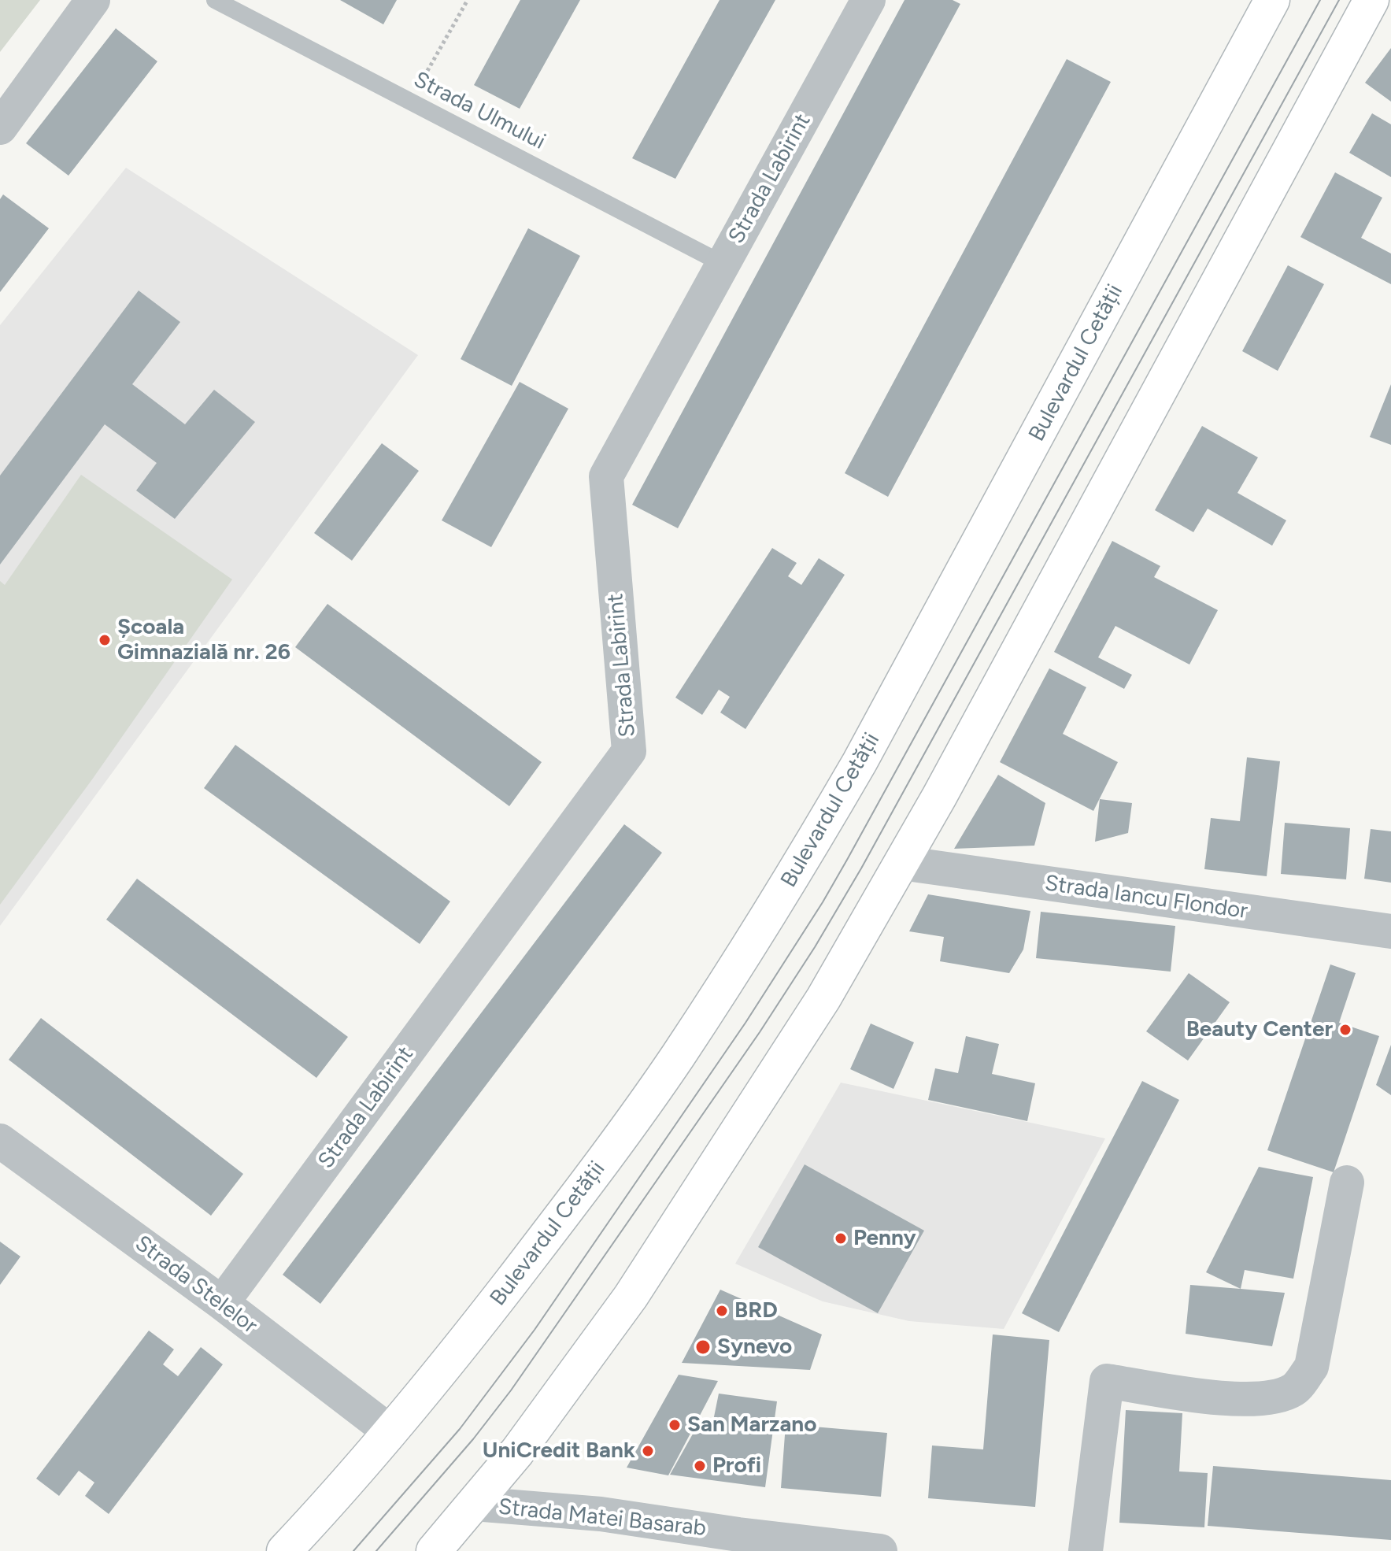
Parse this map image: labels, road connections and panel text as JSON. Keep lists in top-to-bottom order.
{
  "streets": {
    "main road": ["Bulevardul Cetății"],
    "street": [
      "Strada Labirint",
      "Strada Iancu Flondor",
      "Strada Stelelor",
      "Strada Matei Basarab"
    ],
    "lane": ["Strada Ulmului"]
  },
  "crossings": [
    ["Strada Ulmului", "Strada Labirint"],
    ["Strada Labirint", "Strada Stelelor"],
    ["Bulevardul Cetății", "Strada Stelelor"]
  ],
  "places": [
    "Școala Gimnazială nr. 26",
    "Beauty Center",
    "Penny",
    "BRD",
    "Synevo",
    "San Marzano",
    "UniCredit Bank",
    "Profi"
  ]
}
